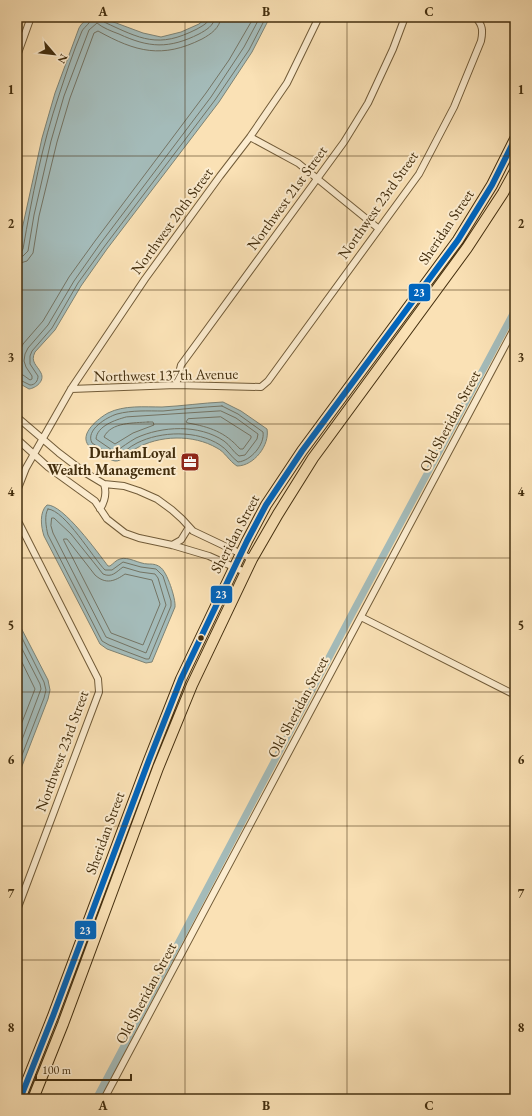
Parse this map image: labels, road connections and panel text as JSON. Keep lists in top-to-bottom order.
{
  "streets": {
    "main road": ["Sheridan Street"],
    "street": [
      "Northwest 21st Street",
      "Northwest 23rd Street",
      "Northwest 20th Street",
      "Northwest 137th Avenue",
      "Old Sheridan Street"
    ]
  },
  "crossings": [
    ["Northwest 21st Street", "Northwest 137th Avenue"],
    ["Northwest 23rd Street", "Northwest 137th Avenue"],
    ["Northwest 20th Street", "Northwest 137th Avenue"]
  ],
  "places": {
    "office": ["DurhamLoyal Wealth Management"]
  },
  "lines": ["transit line 23"],
  "scale_bar": "100 m",
  "north": "bottom right",
  "grid": {
    "columns": ["A", "B", "C"],
    "rows": [
      "1",
      "2",
      "3",
      "4",
      "5",
      "6",
      "7",
      "8"
    ]
  }
}
